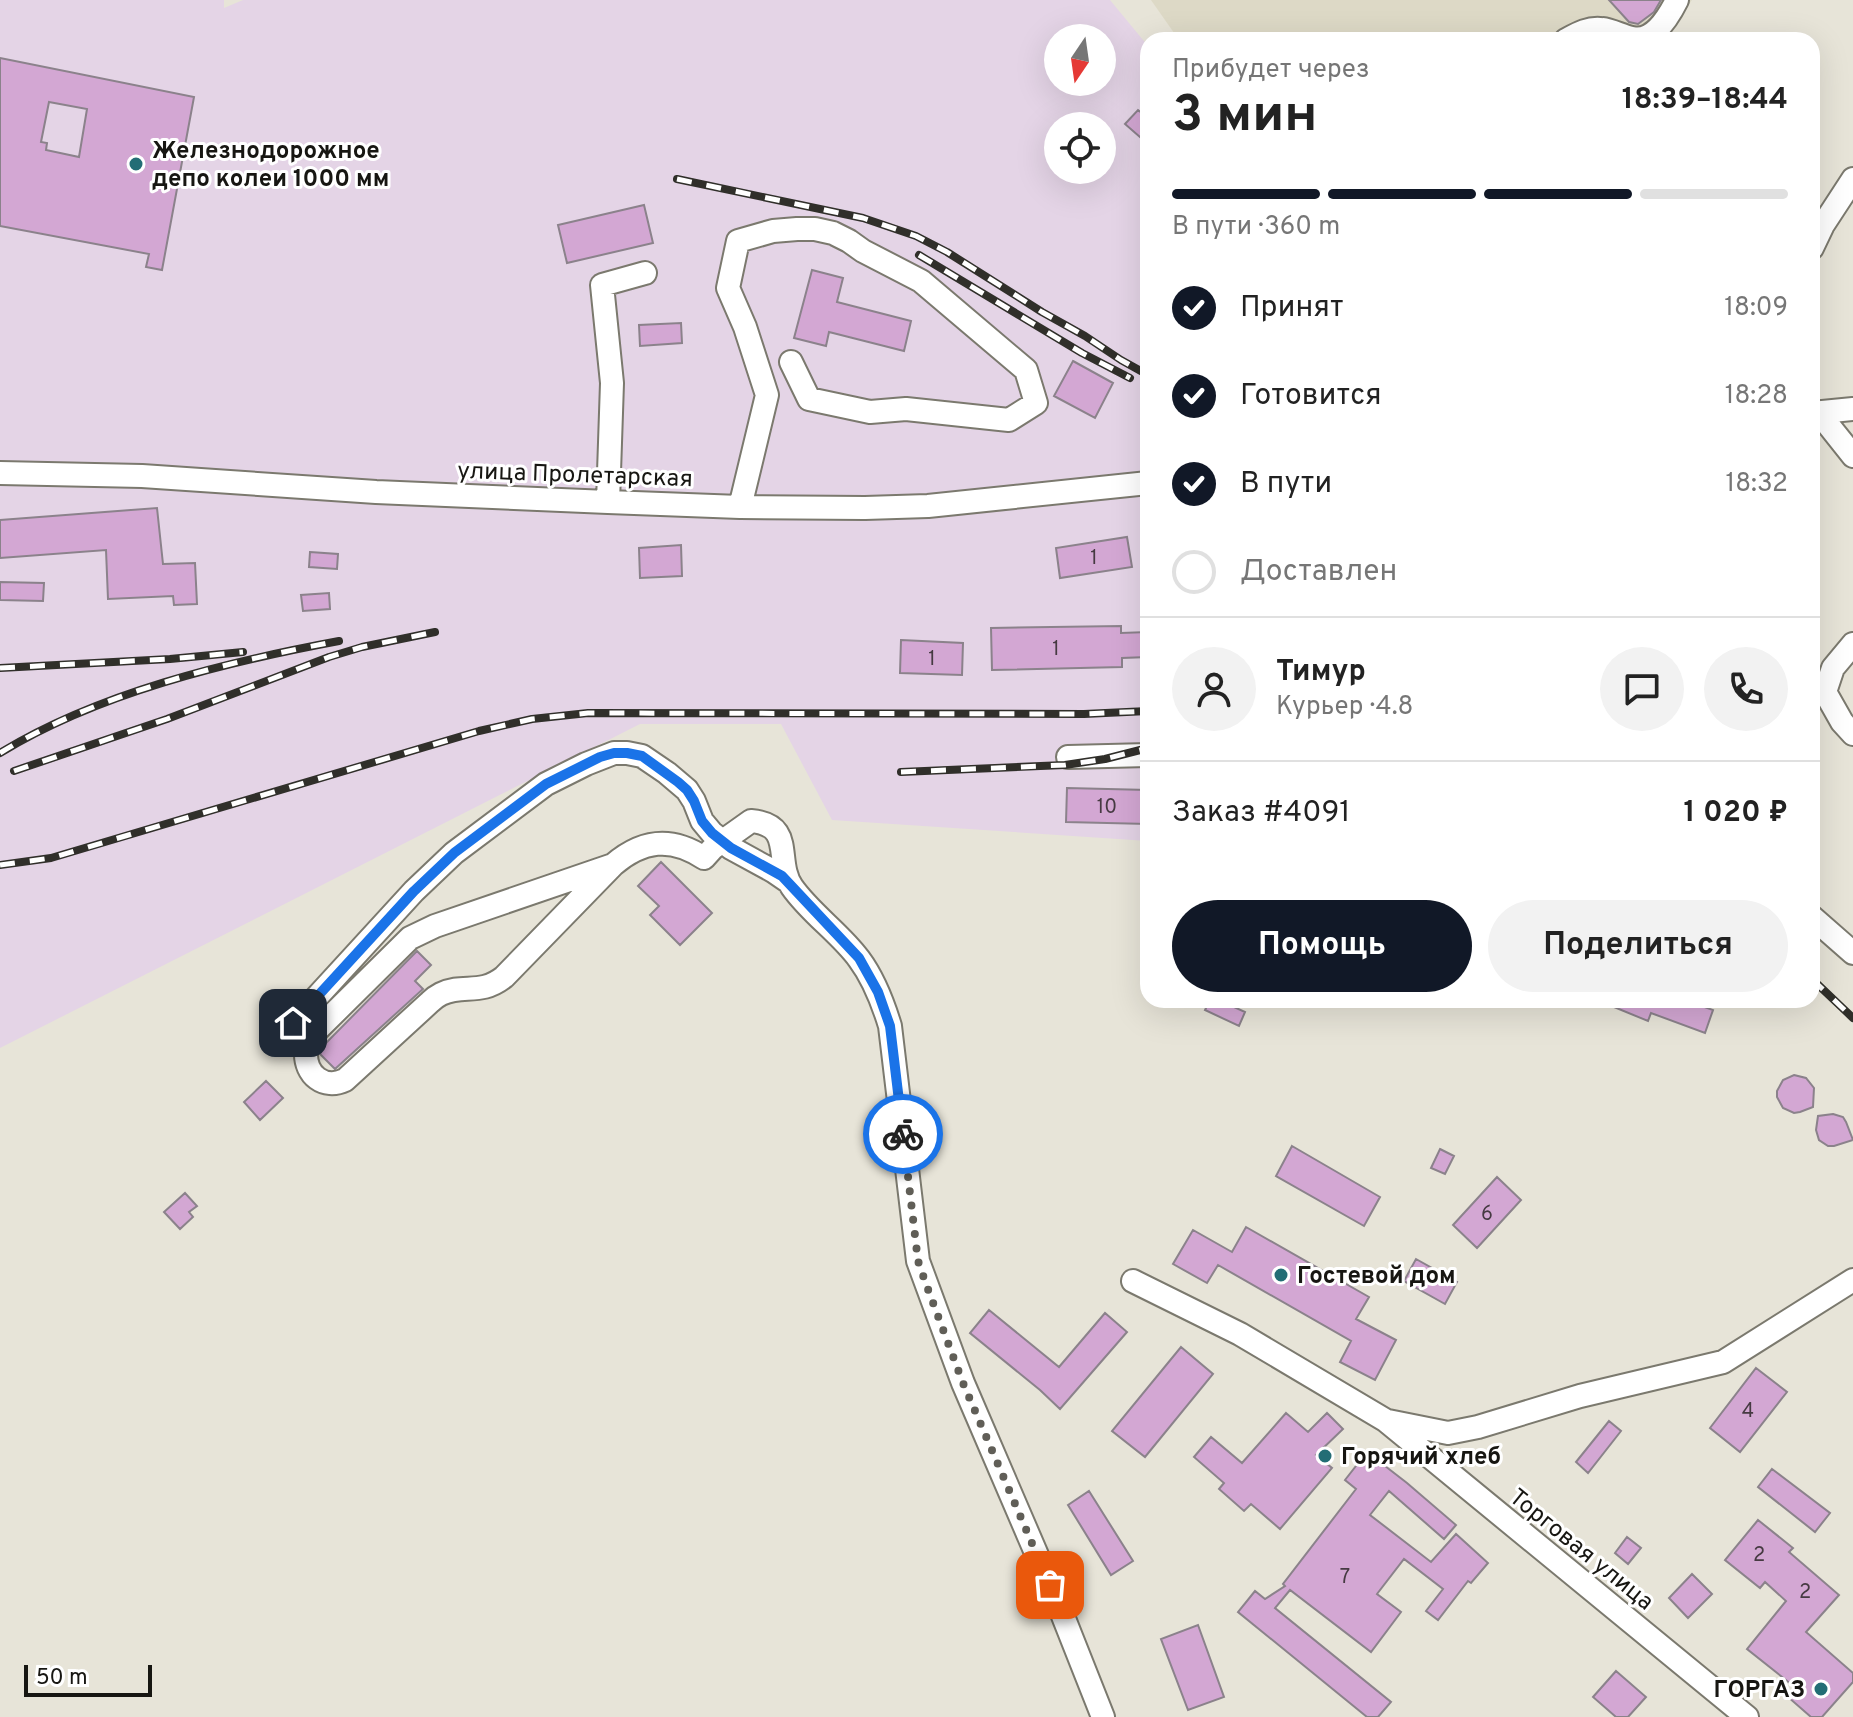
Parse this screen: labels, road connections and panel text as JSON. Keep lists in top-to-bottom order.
{
  "streets": {
    "street": ["улица Пролетарская", "Торговая улица"]
  },
  "places": [
    "Железнодорожное депо колеи 1000 мм",
    "Гостевой дом",
    "Горячий хлеб",
    "ГОРГАЗ"
  ],
  "house_numbers": [
    "1",
    "1",
    "1",
    "10",
    "6",
    "4",
    "2",
    "7",
    "2"
  ],
  "scale_bar": "50 m",
  "north": "bottom",
  "page": {
    "heading": ["3 мин", "Прибудет через", "18:39–18:44"],
    "panel": [
      "Тимур",
      "Курьер · 4.8",
      "Заказ #4091",
      "1 020 ₽"
    ],
    "bar": "В пути · 360 m",
    "list": [
      ["Принят", "18:09"],
      ["Готовится", "18:28"],
      ["В пути", "18:32"],
      "Доставлен"
    ],
    "buttons": ["Помощь", "Поделиться"],
    "scale": "50 m"
  }
}
